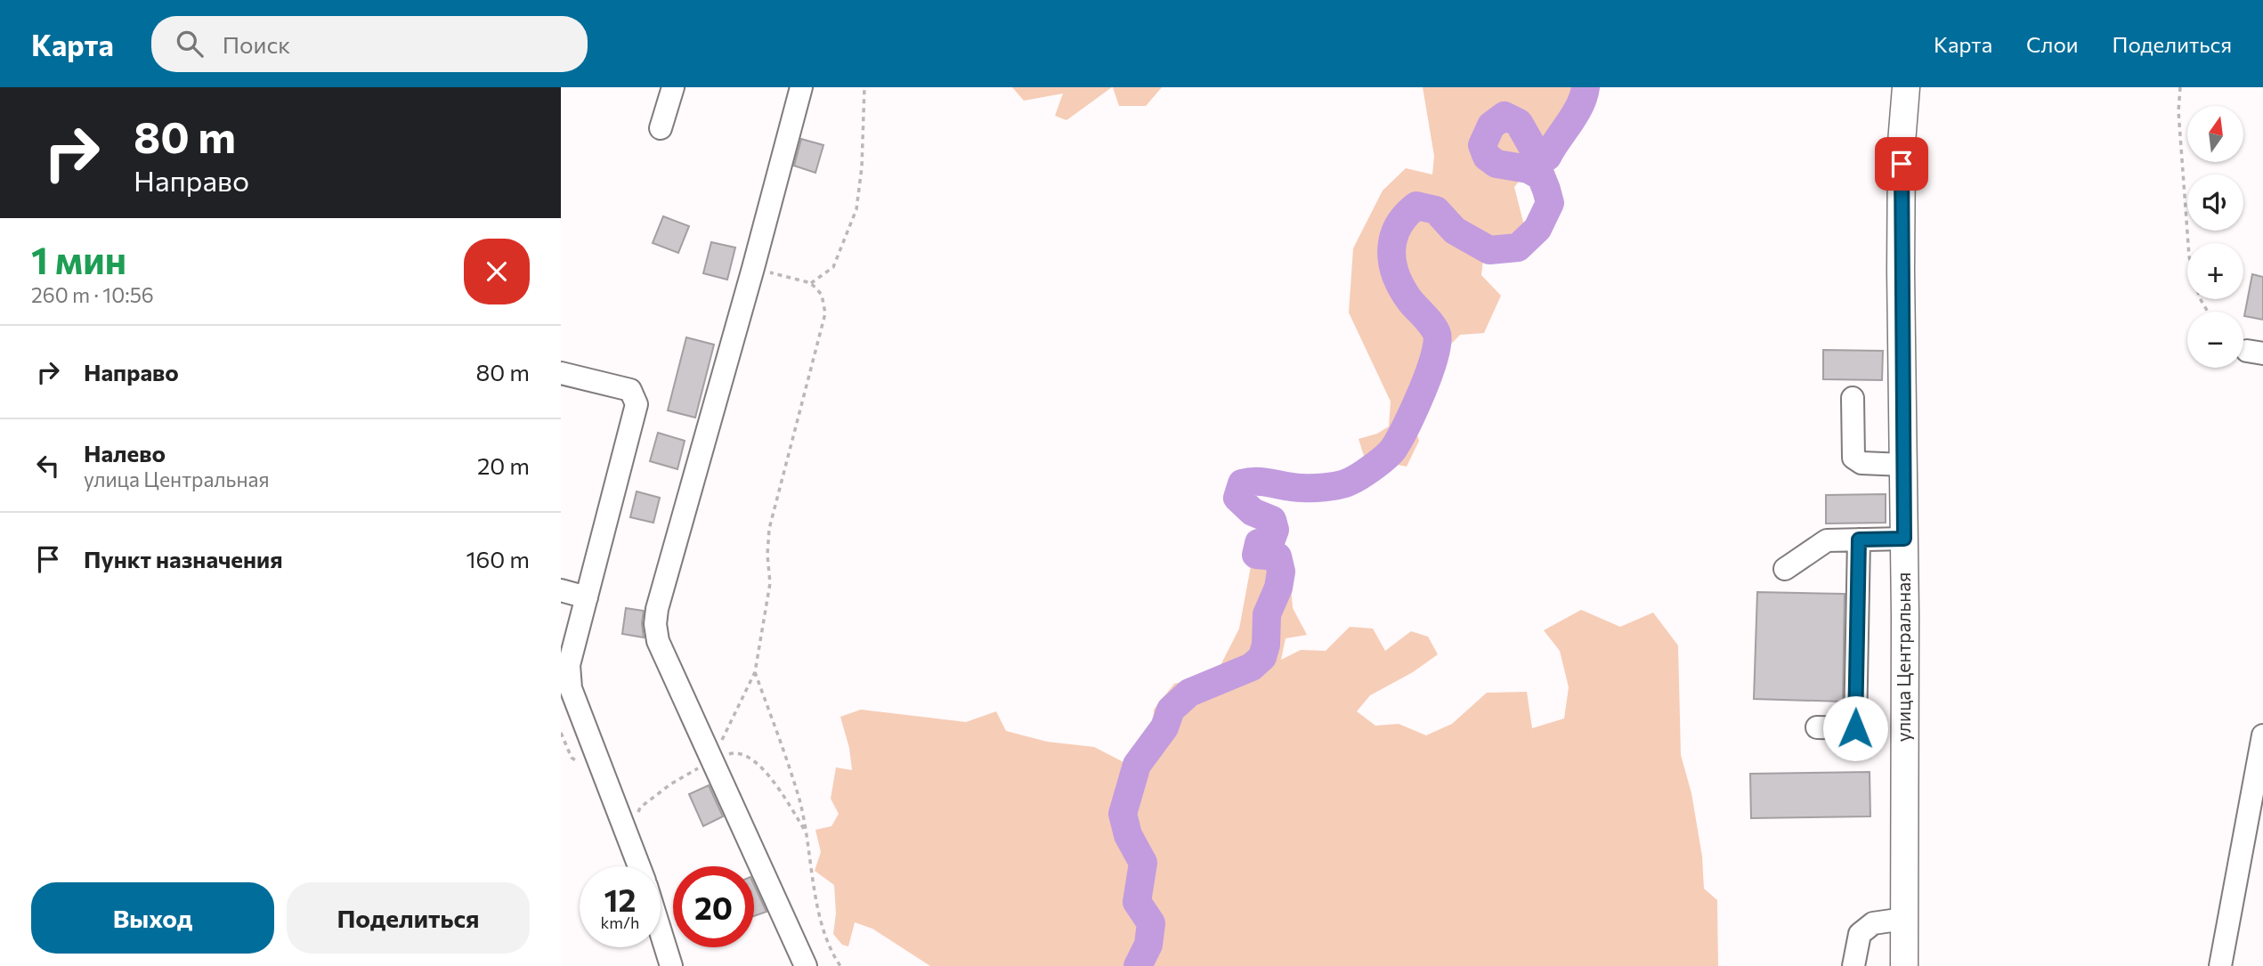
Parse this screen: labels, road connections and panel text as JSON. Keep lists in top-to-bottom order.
{
  "streets": {
    "main road": ["улица Центральная"]
  },
  "north": "top",
  "page": {
    "header": "Карта",
    "search": "Поиск",
    "nav": ["Карта", "Слои", "Поделиться"],
    "turn": ["80 m", "Направо"],
    "map_buttons": ["+", "−"],
    "heading": ["1 мин", "260 m · 10:56"],
    "list": [
      {
        "name": "Направо",
        "value": "80 m"
      },
      {
        "name": "Налево",
        "note": "улица Центральная",
        "value": "20 m"
      },
      {
        "name": "Пункт назначения",
        "value": "160 m"
      }
    ],
    "speed": "12 km/h",
    "limit": "20",
    "buttons": ["Выход", "Поделиться"]
  }
}
